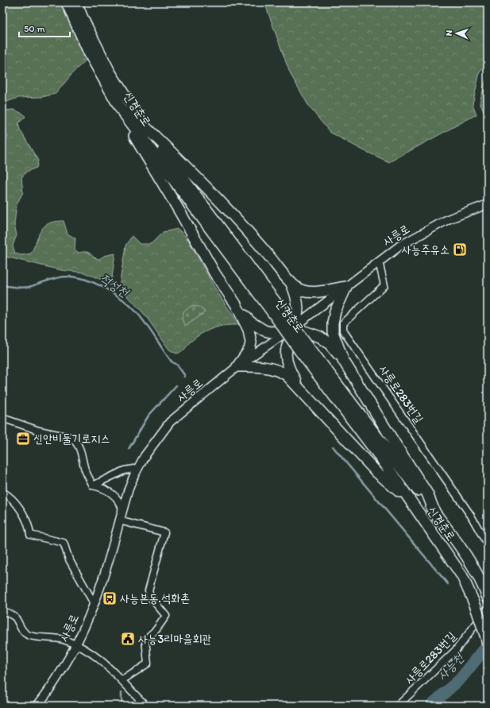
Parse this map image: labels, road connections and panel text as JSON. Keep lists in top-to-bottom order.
{
  "streets": {
    "highway": ["신경춘로"],
    "street": ["사릉로", "사릉로283번길"]
  },
  "crossings": [
    ["사릉로", "사릉로283번길"]
  ],
  "water": ["적성천", "사능천"],
  "places": {
    "fuel station": ["사능주유소"],
    "office": ["신안비둘기로지스"],
    "bus stop": ["사능본동.석화촌"],
    "public building": ["사능3리마을회관"]
  },
  "scale_bar": "50 m",
  "north": "left"
}
